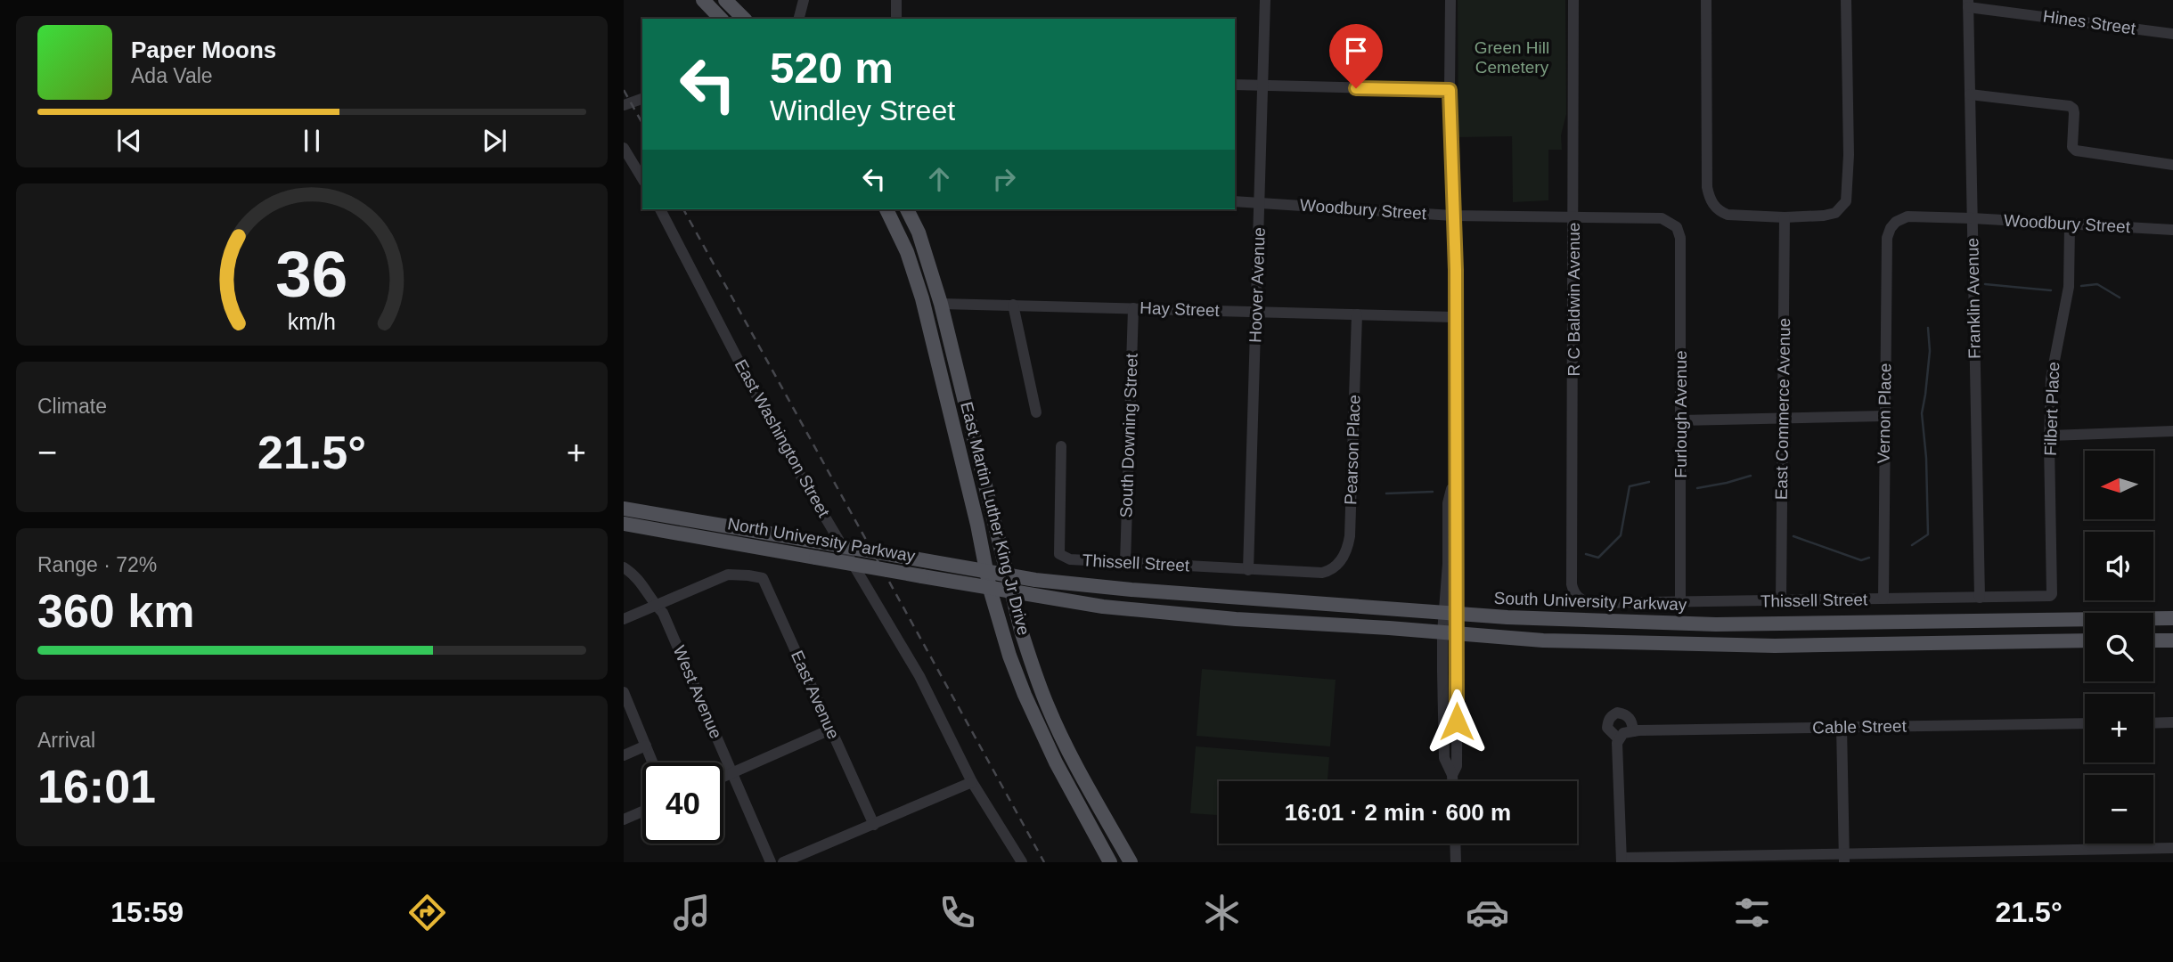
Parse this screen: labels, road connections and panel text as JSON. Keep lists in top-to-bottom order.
{
  "streets": {
    "main road": ["East Martin Luther King Jr Drive", "North University Parkway", "South University Parkway"],
    "street": [
      "Hines Street",
      "Woodbury Street",
      "Hoover Avenue",
      "Franklin Avenue",
      "R C Baldwin Avenue",
      "Hay Street",
      "East Commerce Avenue",
      "Filbert Place",
      "Vernon Place",
      "Furlough Avenue",
      "South Downing Street",
      "East Washington Street",
      "Pearson Place",
      "Thissell Street",
      "West Avenue",
      "East Avenue",
      "Cable Street"
    ]
  },
  "crossings": [
    ["Hines Street", "Franklin Avenue"],
    ["Woodbury Street", "Hoover Avenue"],
    ["Woodbury Street", "Franklin Avenue"],
    ["Woodbury Street", "R C Baldwin Avenue"],
    ["Woodbury Street", "Filbert Place"],
    ["Woodbury Street", "Vernon Place"],
    ["Woodbury Street", "Furlough Avenue"],
    ["Hoover Avenue", "Hay Street"],
    ["Hoover Avenue", "Thissell Street"],
    ["Franklin Avenue", "Thissell Street"],
    ["R C Baldwin Avenue", "Thissell Street"],
    ["Hay Street", "South Downing Street"],
    ["Hay Street", "Pearson Place"],
    ["Hay Street", "East Martin Luther King Jr Drive"],
    ["East Commerce Avenue", "Thissell Street"],
    ["Filbert Place", "Thissell Street"],
    ["Vernon Place", "Thissell Street"],
    ["Furlough Avenue", "Thissell Street"],
    ["South Downing Street", "Thissell Street"],
    ["Pearson Place", "Thissell Street"],
    ["East Martin Luther King Jr Drive", "North University Parkway"],
    ["East Martin Luther King Jr Drive", "South University Parkway"],
    ["North University Parkway", "South University Parkway"],
    ["West Avenue", "East Avenue"]
  ],
  "parks": ["Green Hill Cemetery"],
  "north": "left",
  "page": {
    "turn": ["520 m", "Windley Street"],
    "song": ["Paper Moons", "Ada Vale"],
    "tile": [
      "Climate",
      ["Range · 72%", "360 km"],
      ["Arrival", "16:01"]
    ],
    "heat": ["−", "21.5°", "+"],
    "map_buttons": ["+", "−"],
    "limit": "40",
    "trip": "16:01 · 2 min · 600 m",
    "tabs": ["15:59", "21.5°"],
    "gauge": ["36", "km/h"]
  }
}
